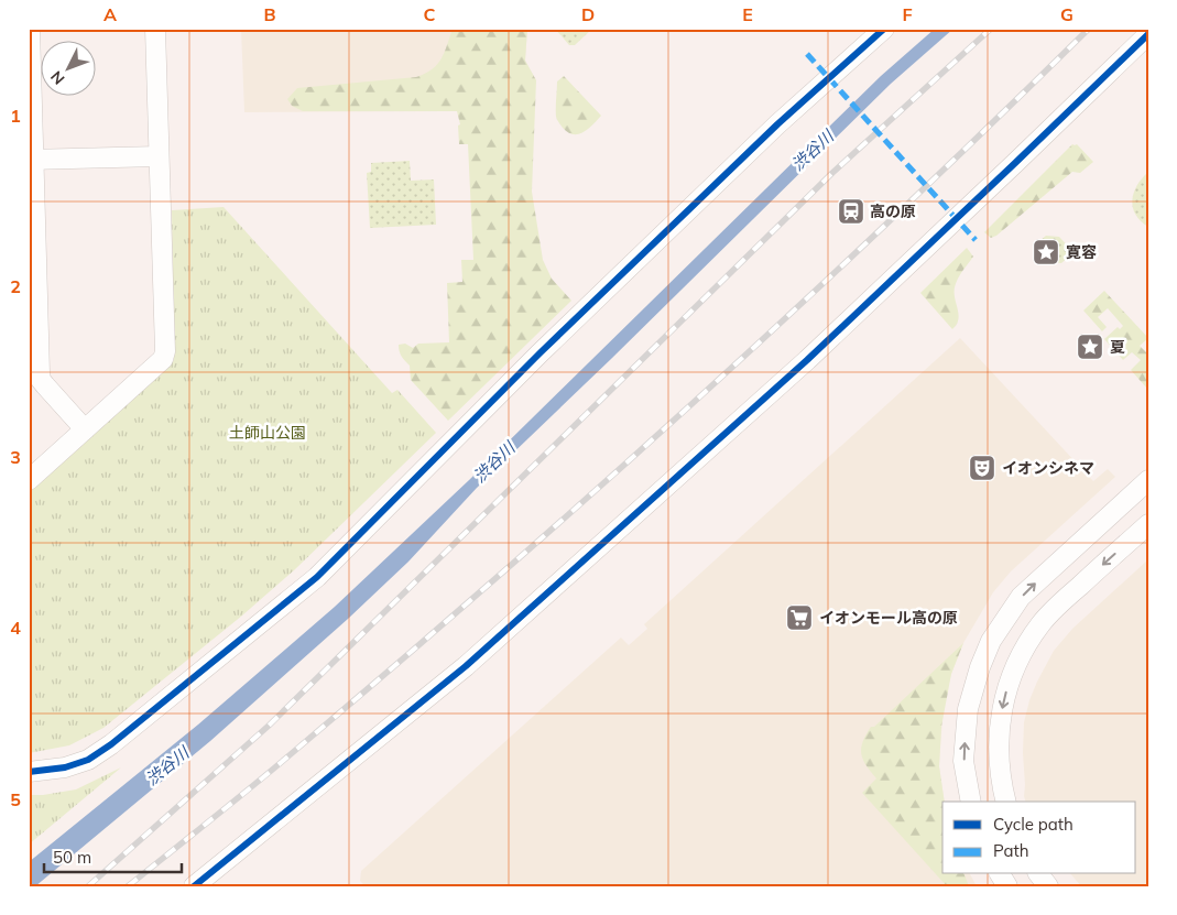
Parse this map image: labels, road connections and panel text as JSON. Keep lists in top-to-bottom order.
{
  "water": ["渋谷川"],
  "parks": ["土師山公園"],
  "places": {
    "station": ["高の原"],
    "place": ["寛容", "夏"],
    "theatre": ["イオンシネマ"],
    "supermarket": ["イオンモール高の原"]
  },
  "legend": ["Cycle path", "Path"],
  "scale_bar": "50 m",
  "north": "bottom left",
  "grid": {
    "columns": [
      "A",
      "B",
      "C",
      "D",
      "E",
      "F",
      "G"
    ],
    "rows": [
      "1",
      "2",
      "3",
      "4",
      "5"
    ]
  }
}
